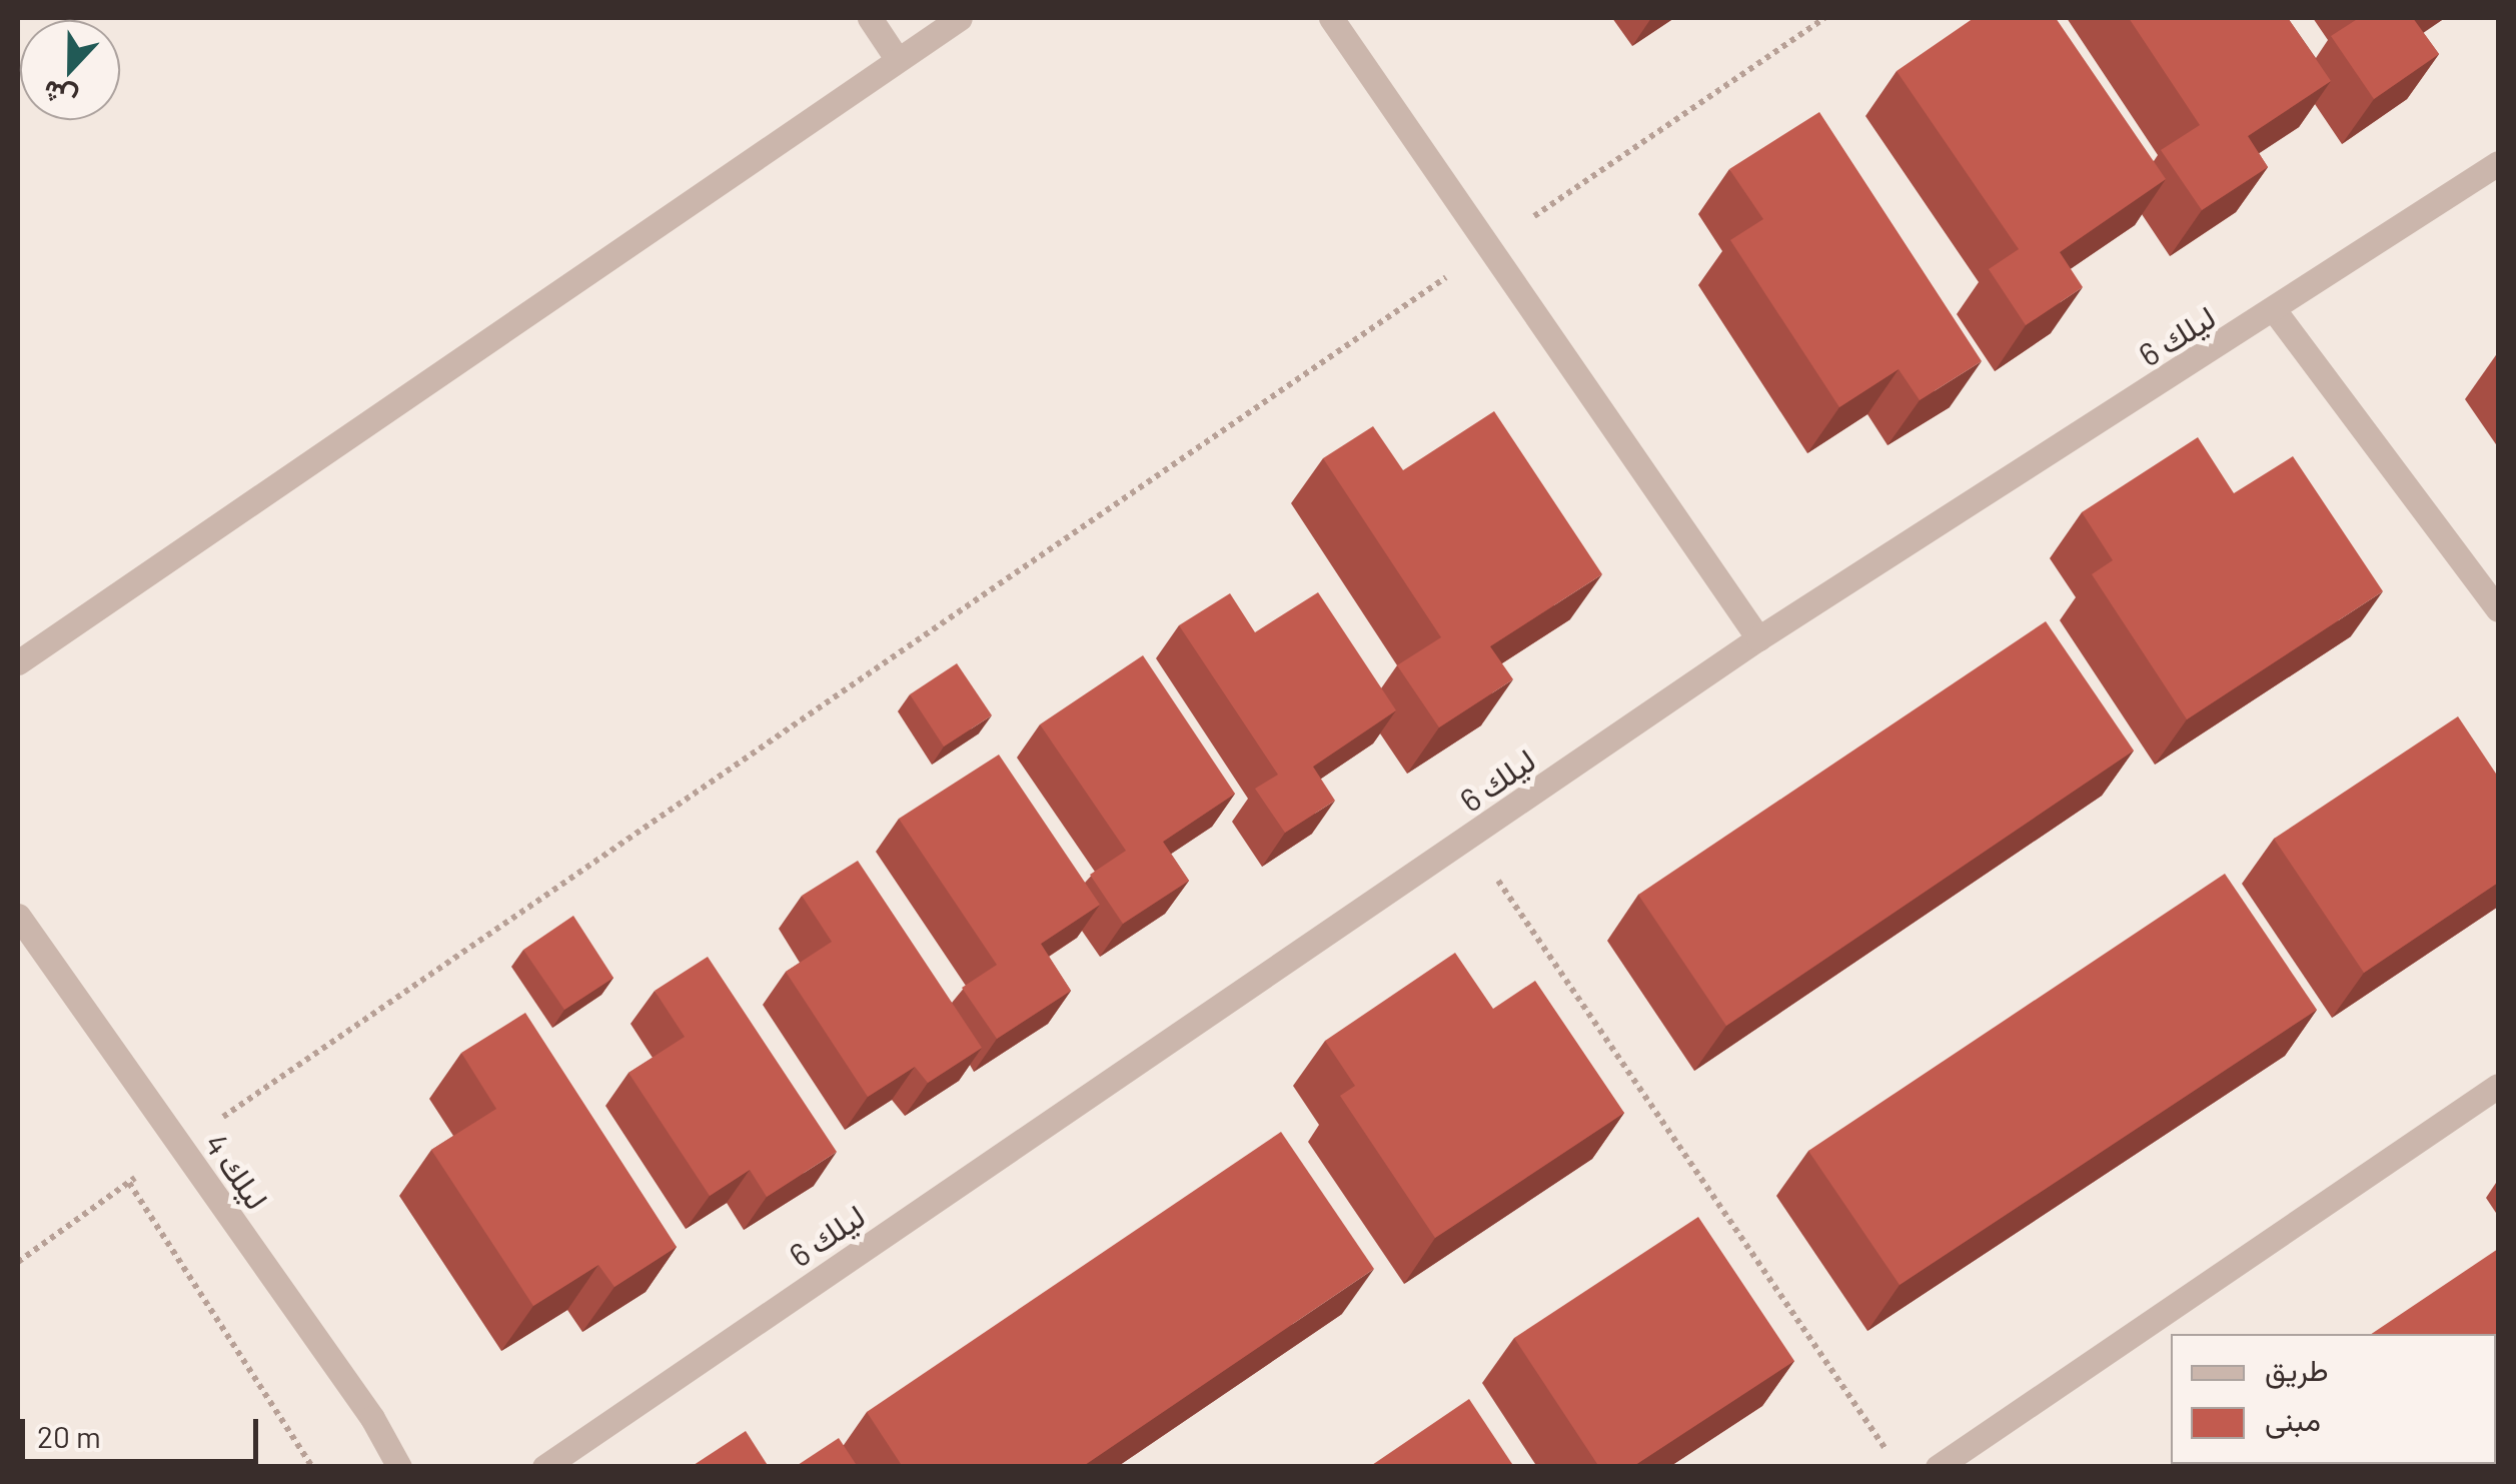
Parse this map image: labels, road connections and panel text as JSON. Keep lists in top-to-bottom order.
{
  "streets": {
    "street": ["ليلك 6", "ليلك 4"]
  },
  "legend": ["طريق", "مبنى"],
  "scale_bar": "20 m",
  "north": "bottom"
}
